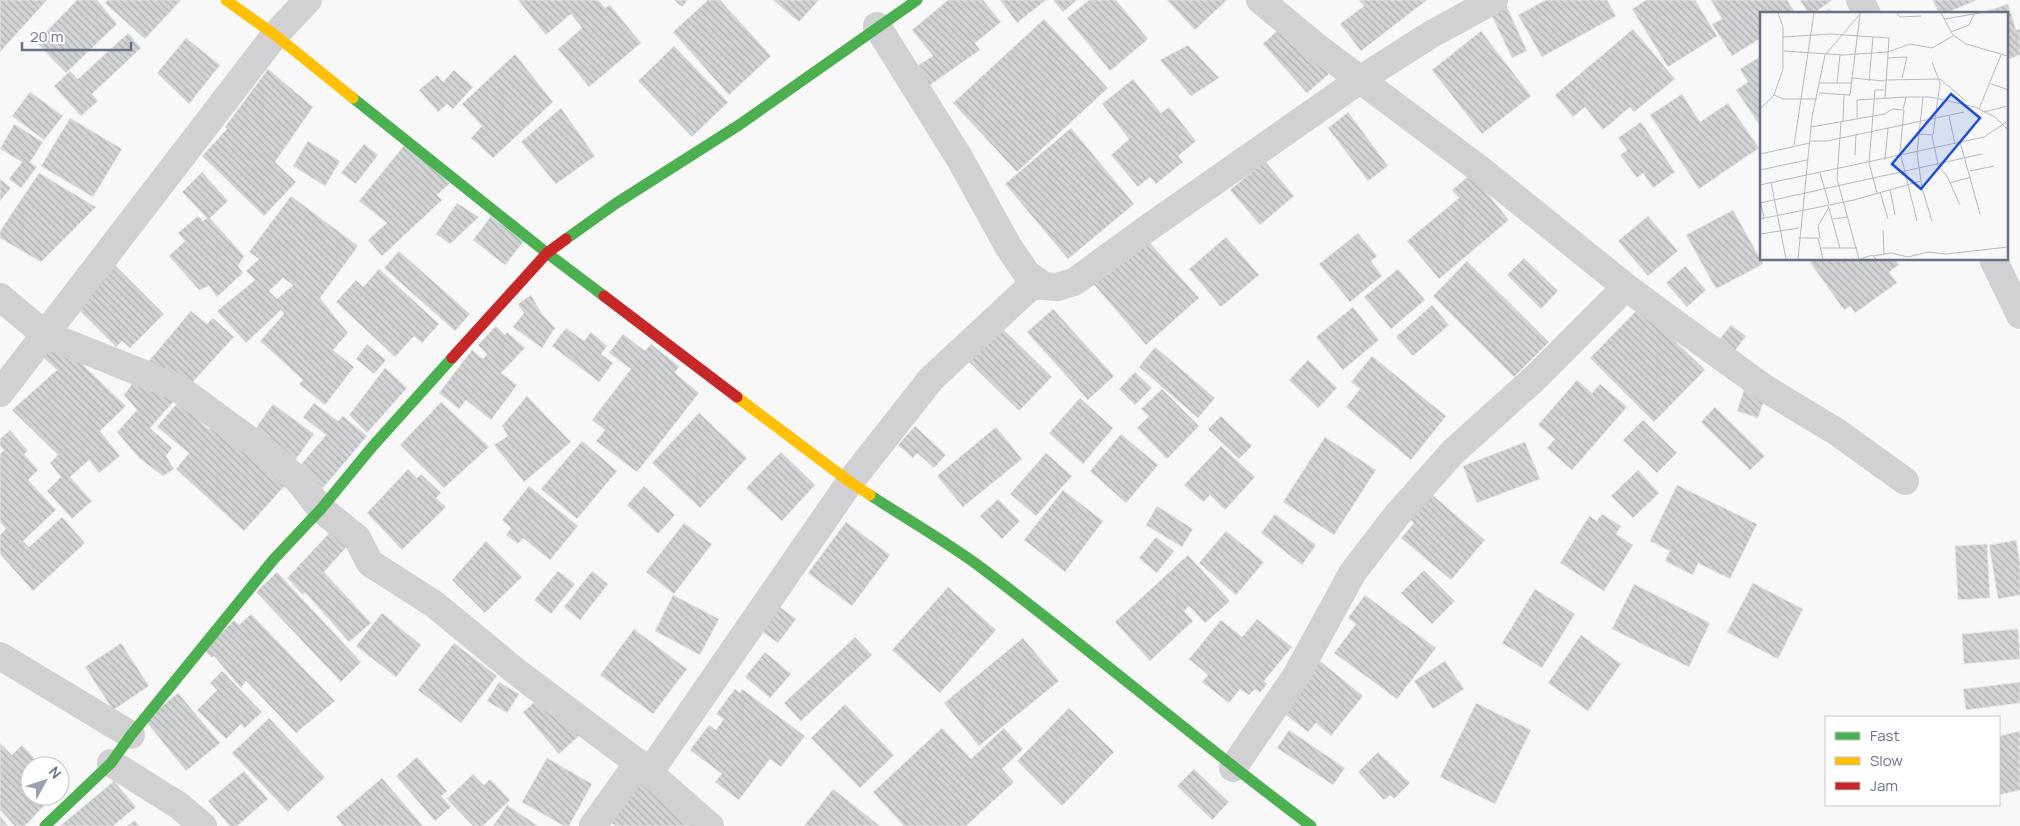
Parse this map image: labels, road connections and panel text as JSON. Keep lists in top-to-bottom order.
{
  "legend": ["Fast", "Slow", "Jam"],
  "scale_bar": "20 m",
  "north": "top right"
}
